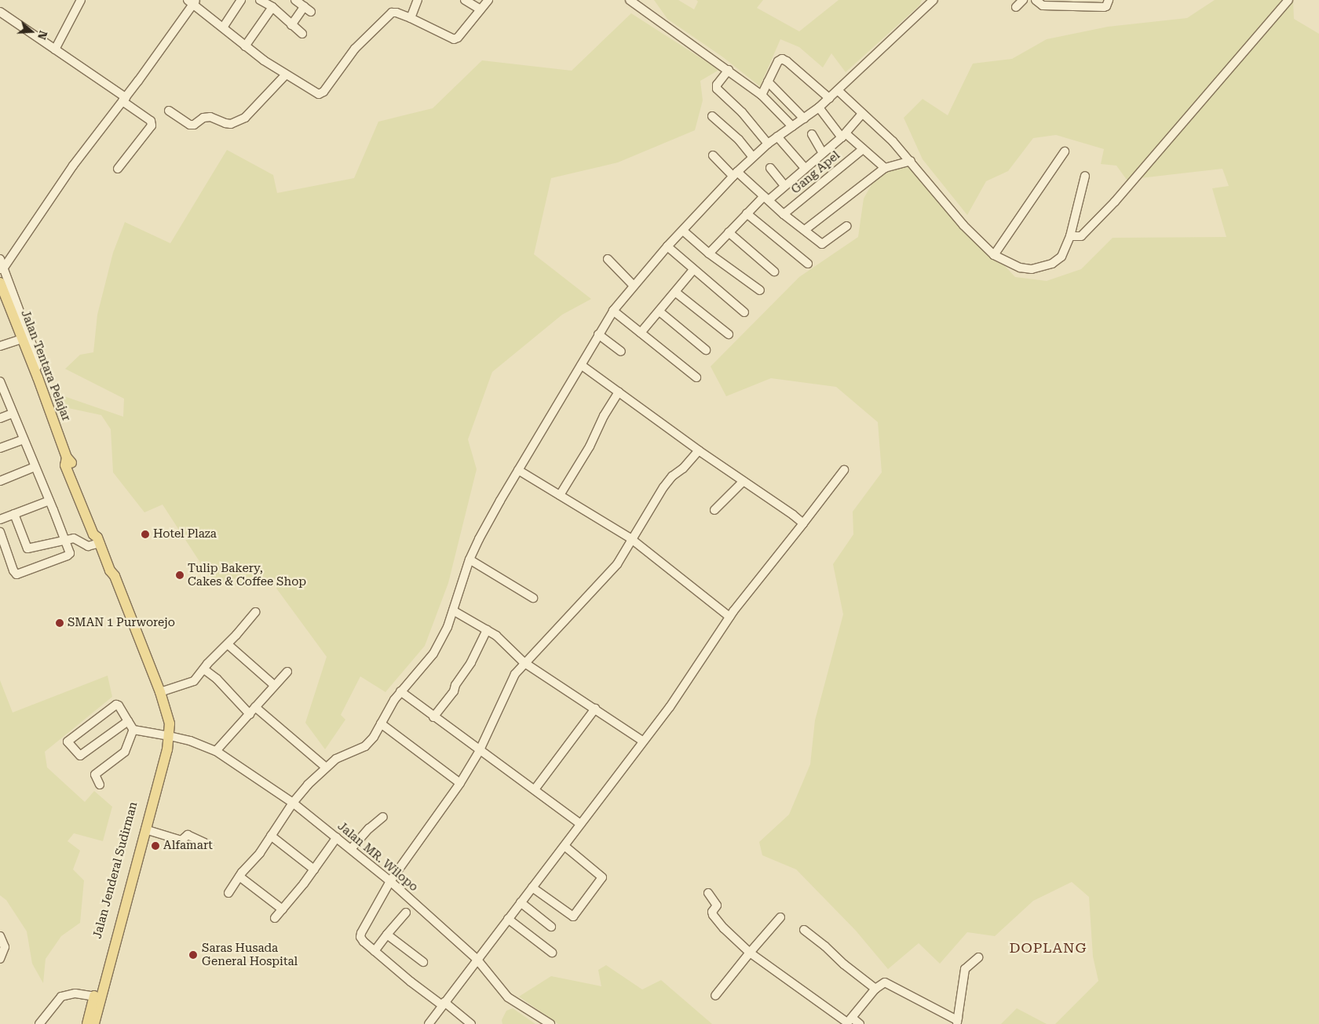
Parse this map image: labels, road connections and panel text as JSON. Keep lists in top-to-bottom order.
{
  "streets": {
    "main road": ["Jalan Tentara Pelajar", "Jalan Jenderal Sudirman"],
    "street": ["Gang Apel", "Jalan MR. Wilopo"]
  },
  "crossings": [
    ["Jalan Tentara Pelajar", "Jalan Jenderal Sudirman"],
    ["Jalan MR. Wilopo", "Jalan Jenderal Sudirman"]
  ],
  "districts": ["DOPLANG"],
  "places": [
    "Hotel Plaza",
    "Tulip Bakery, Cakes & Coffee Shop",
    "SMAN 1 Purworejo",
    "Alfamart",
    "Saras Husada General Hospital"
  ],
  "north": "right"
}
